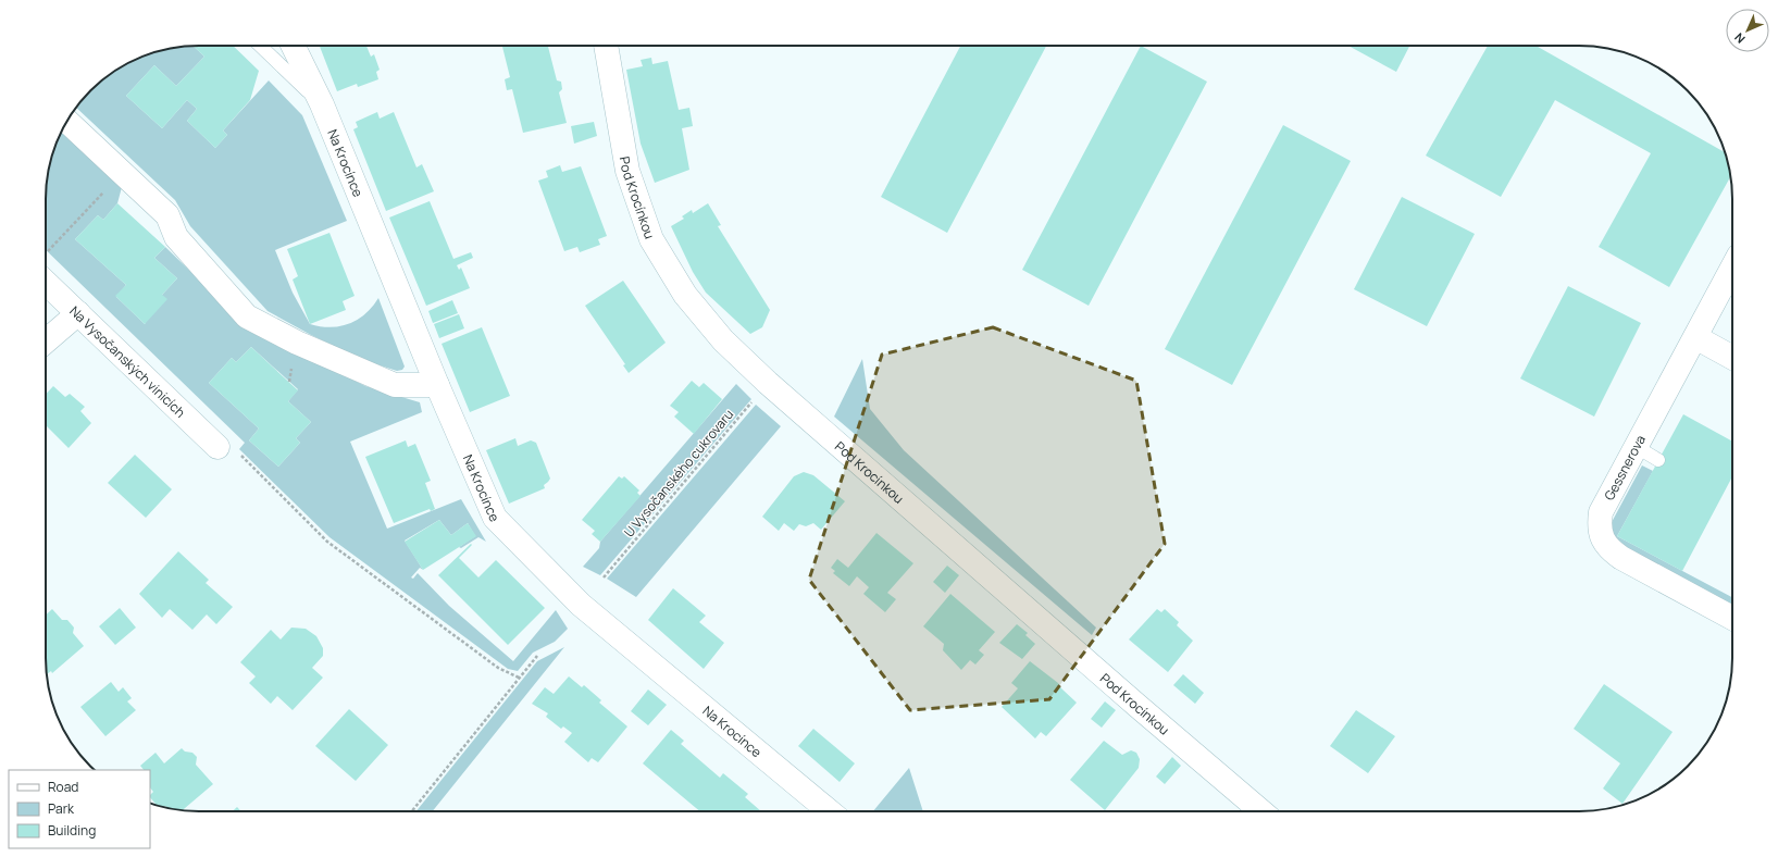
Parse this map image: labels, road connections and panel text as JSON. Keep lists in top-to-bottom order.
{
  "streets": {
    "street": [
      "Na Krocínce",
      "Pod Krocínkou",
      "Na Vysočanských vinicích",
      "Gessnerova"
    ],
    "path": ["U Vysočanského cukrovaru"]
  },
  "crossings": [
    ["Pod Krocínkou", "U Vysočanského cukrovaru"]
  ],
  "legend": ["Road", "Park", "Building"],
  "north": "bottom left"
}
